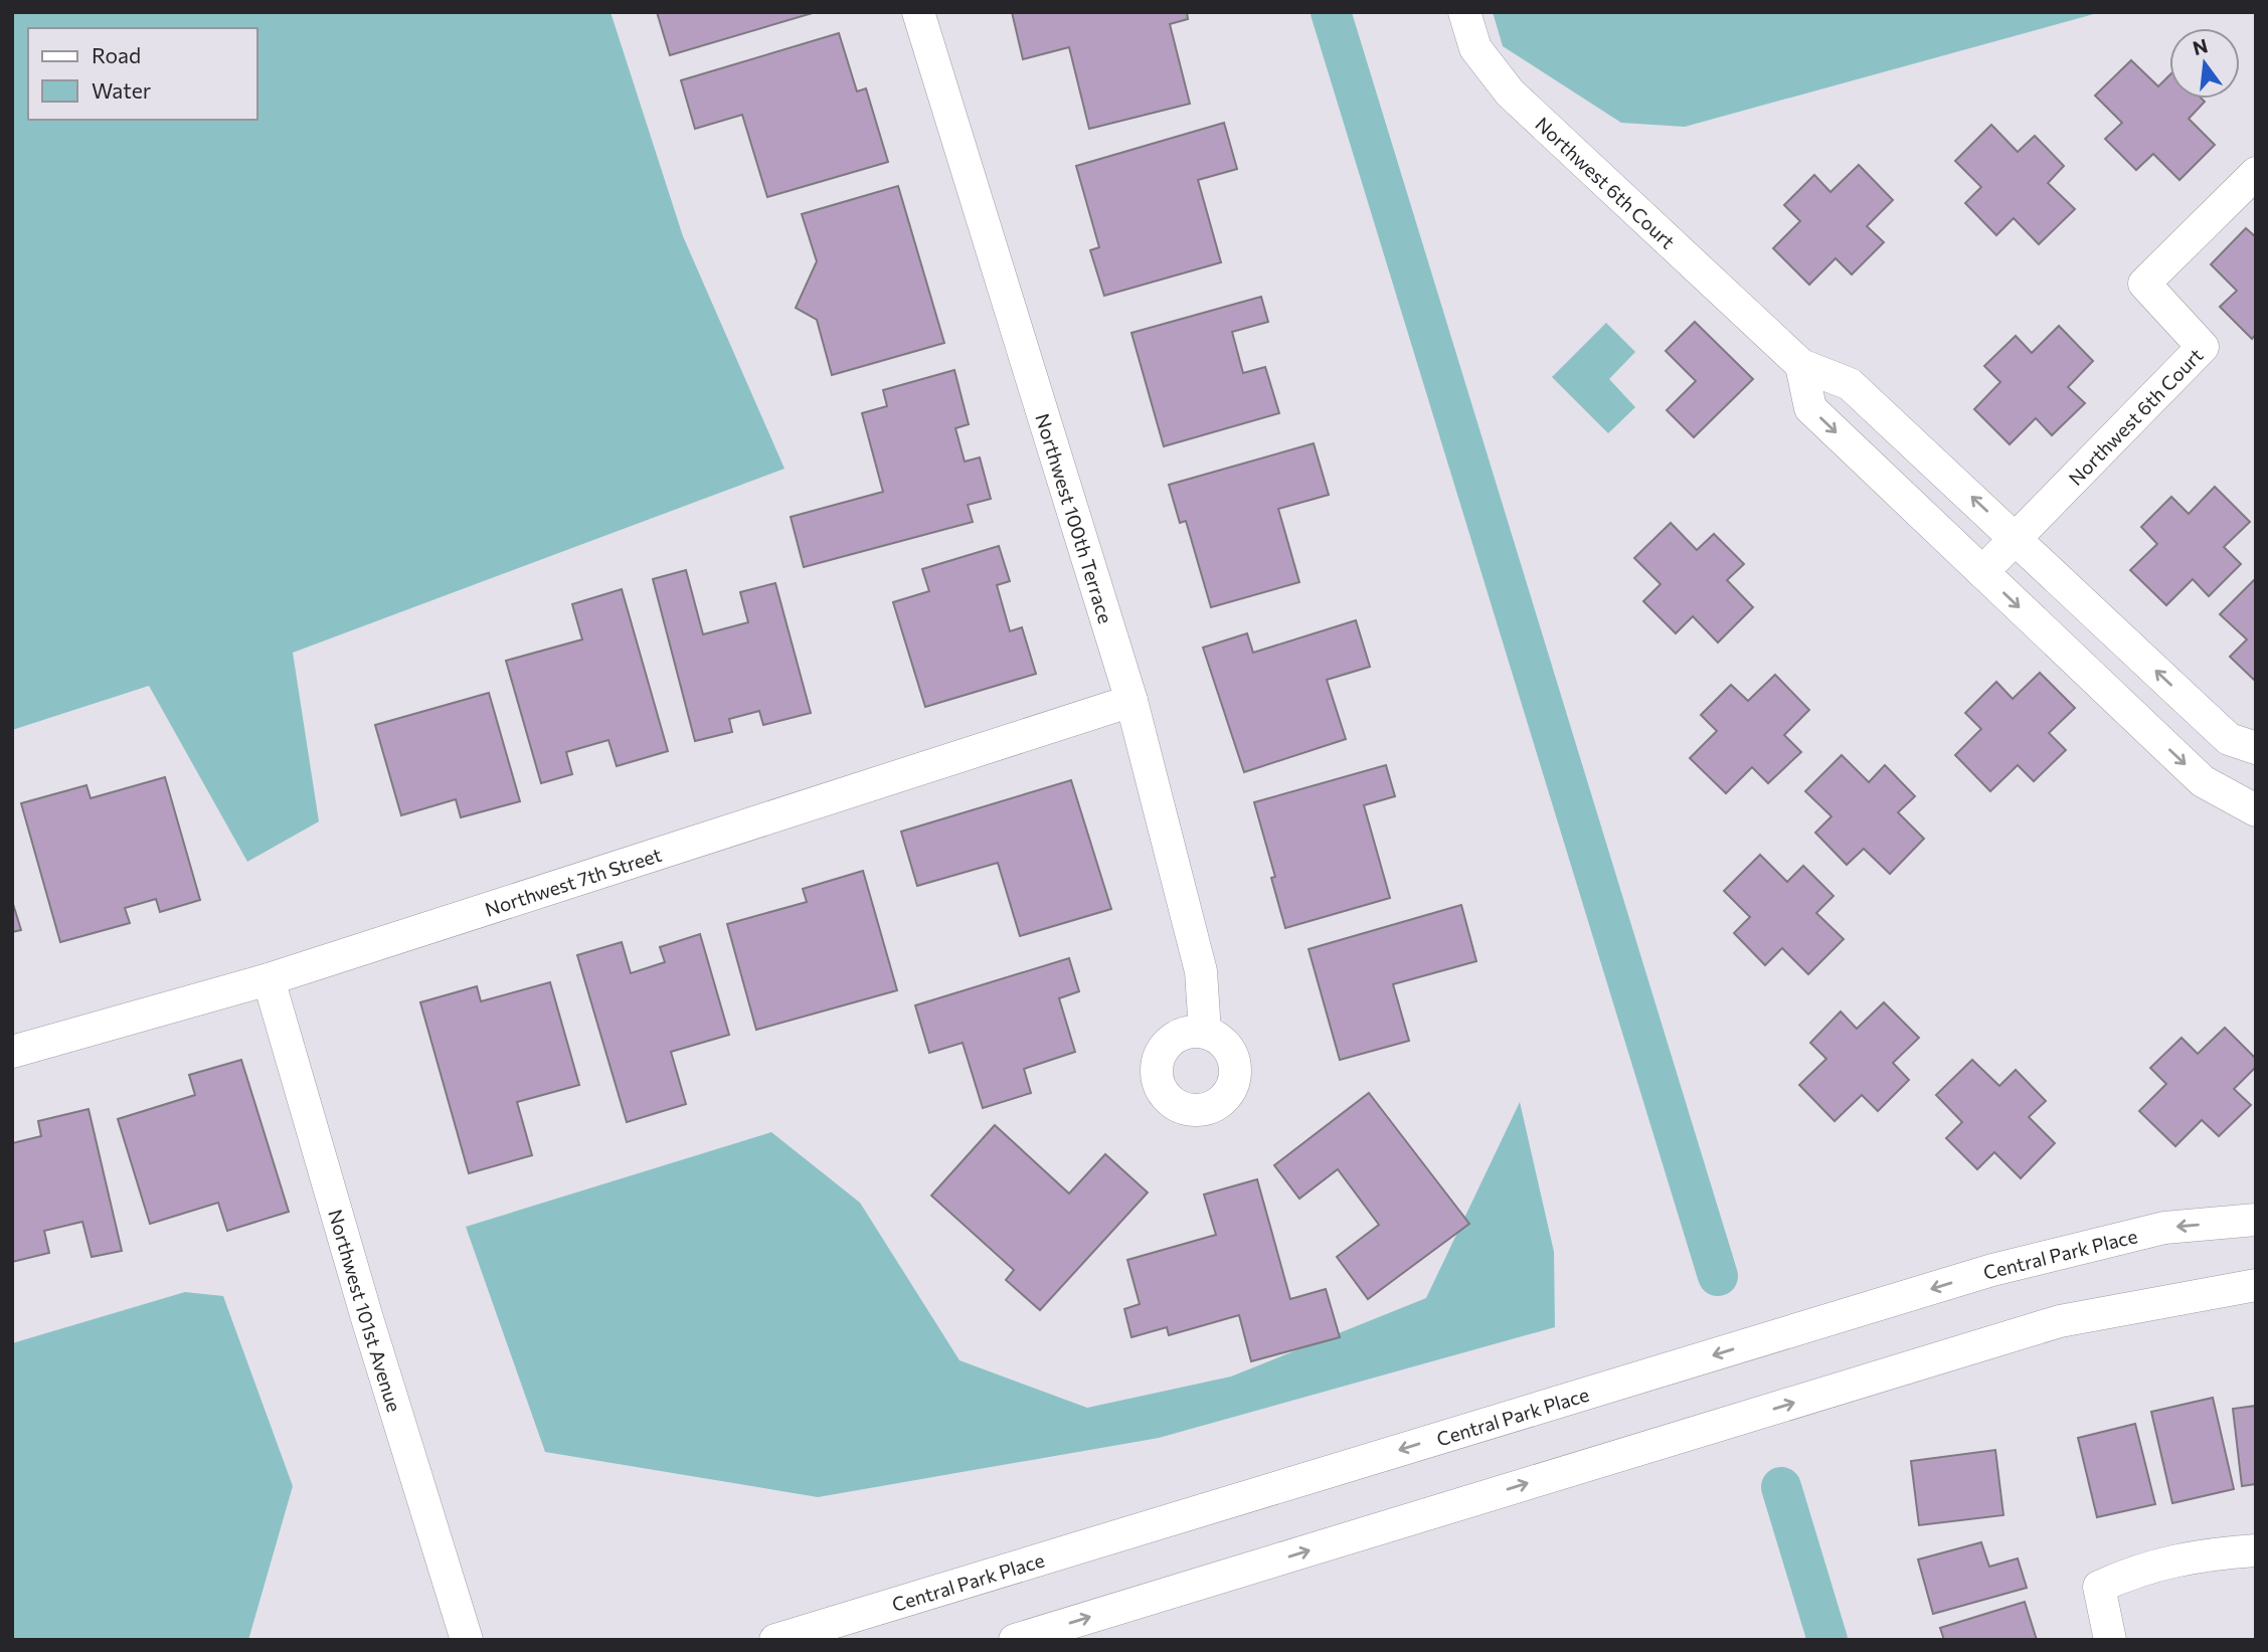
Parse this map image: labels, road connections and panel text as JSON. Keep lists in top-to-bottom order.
{
  "streets": {
    "street": [
      "Northwest 6th Court",
      "Northwest 100th Terrace",
      "Northwest 7th Street",
      "Central Park Place",
      "Northwest 101st Avenue"
    ]
  },
  "crossings": [
    ["Northwest 100th Terrace", "Northwest 7th Street"],
    ["Northwest 7th Street", "Northwest 101st Avenue"]
  ],
  "legend": ["Road", "Water"],
  "north": "top"
}
